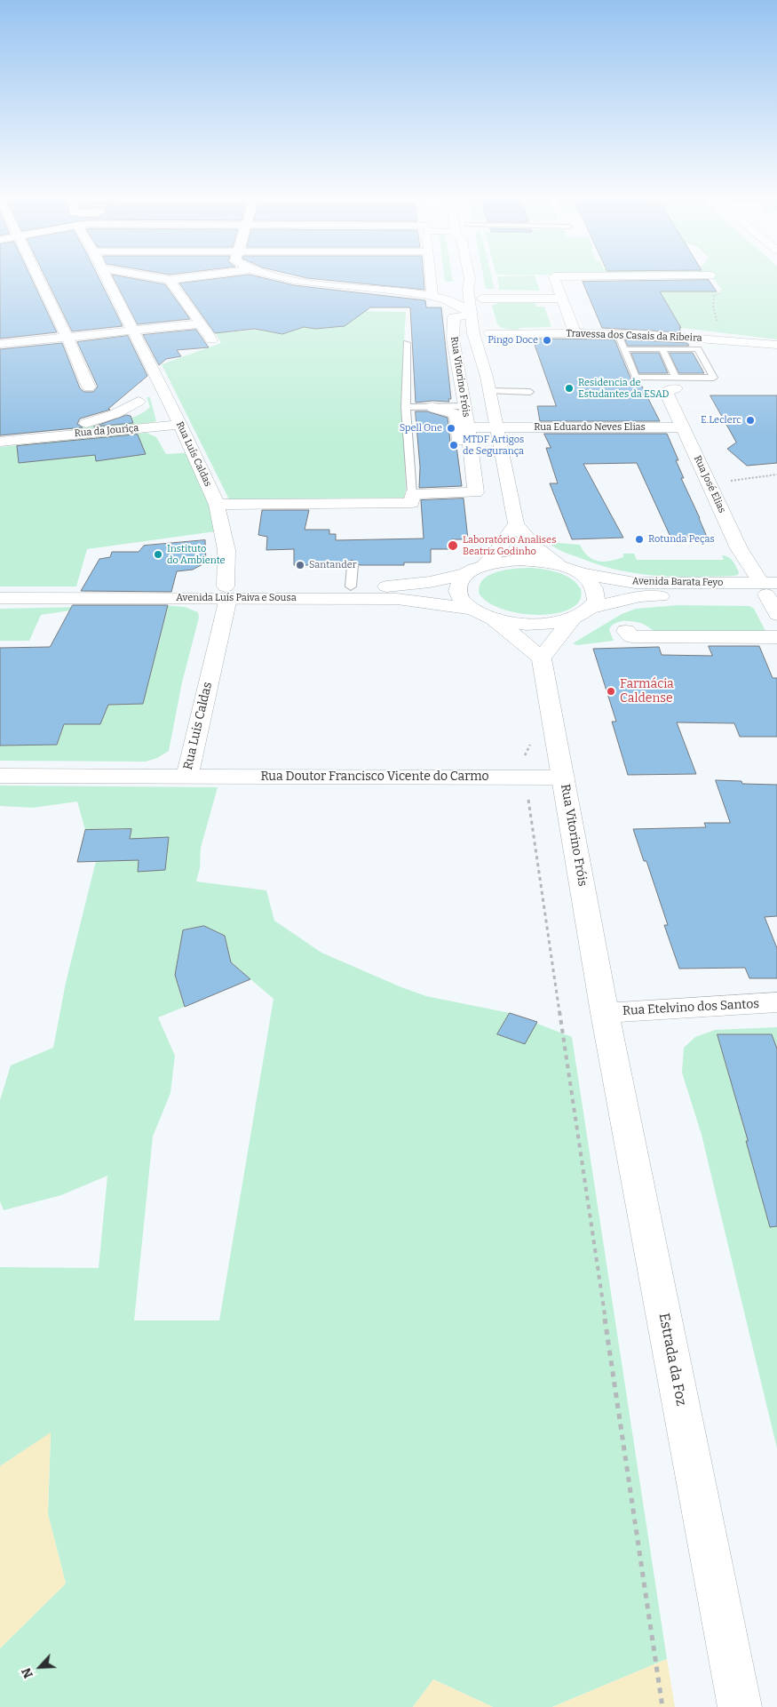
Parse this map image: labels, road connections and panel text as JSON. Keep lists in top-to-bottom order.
{
  "streets": {
    "street": [
      "Travessa dos Casais da Ribeira",
      "Rua Vitorino Fróis",
      "Rua Eduardo Neves Elias",
      "Rua da Jouriça",
      "Rua Luís Caldas",
      "Rua José Elias",
      "Avenida Barata Feyo",
      "Avenida Luís Paiva e Sousa",
      "Rua Luis Caldas",
      "Rua Doutor Francisco Vicente do Carmo",
      "Rua Etelvino dos Santos",
      "Estrada da Foz"
    ]
  },
  "crossings": [
    ["Travessa dos Casais da Ribeira", "Rua Vitorino Fróis"],
    ["Rua Vitorino Fróis", "Rua Eduardo Neves Elias"],
    ["Rua Vitorino Fróis", "Rua Doutor Francisco Vicente do Carmo"],
    ["Rua Vitorino Fróis", "Rua Etelvino dos Santos"],
    ["Rua Vitorino Fróis", "Estrada da Foz"],
    ["Rua Eduardo Neves Elias", "Rua José Elias"],
    ["Rua da Jouriça", "Rua Luís Caldas"],
    ["Rua Luís Caldas", "Avenida Luís Paiva e Sousa"],
    ["Rua Luís Caldas", "Rua Luis Caldas"],
    ["Rua José Elias", "Avenida Barata Feyo"],
    ["Avenida Luís Paiva e Sousa", "Rua Luis Caldas"],
    ["Rua Luis Caldas", "Rua Doutor Francisco Vicente do Carmo"],
    ["Rua Etelvino dos Santos", "Estrada da Foz"]
  ],
  "places": [
    "Pingo Doce",
    "Residencia de Estudantes da ESAD",
    "E.Leclerc",
    "Spell One",
    "MTDF Artigos de Segurança",
    "Rotunda Peças",
    "Laboratório Analises Beatriz Godinho",
    "Instituto do Ambiente",
    "Santander",
    "Farmácia Caldense"
  ],
  "north": "bottom left"
}
